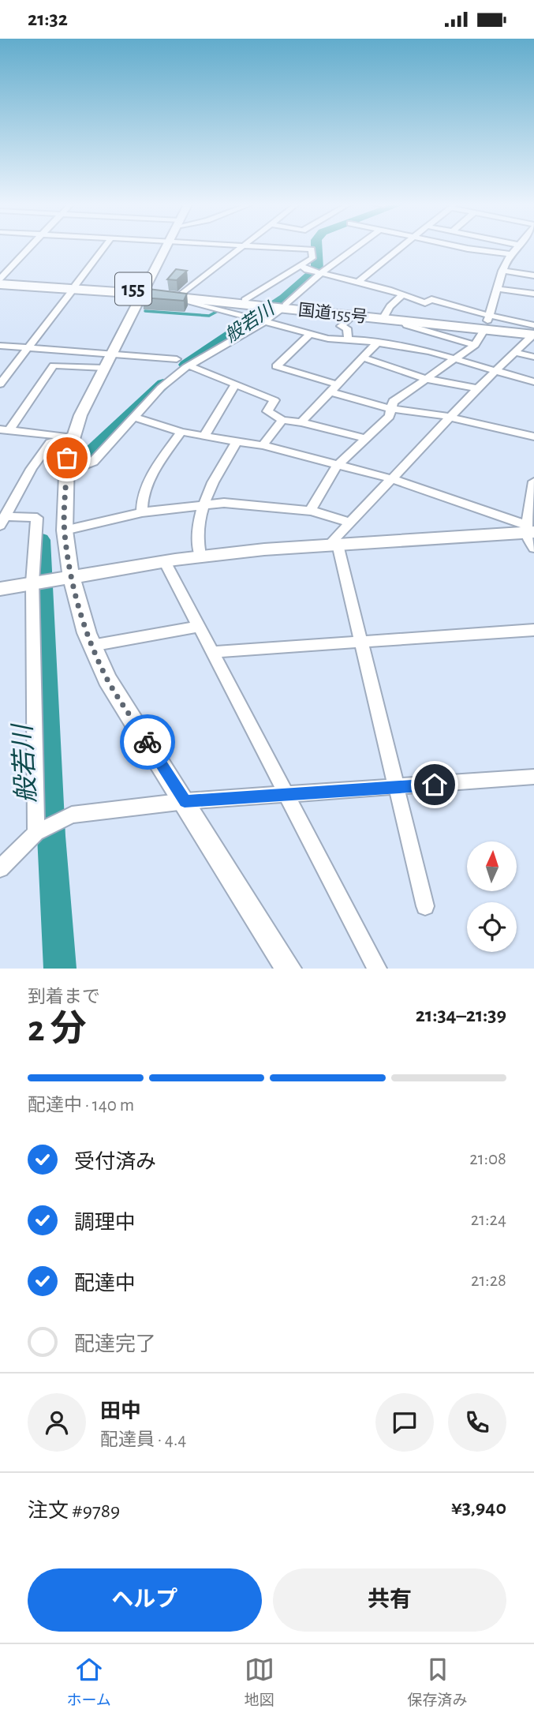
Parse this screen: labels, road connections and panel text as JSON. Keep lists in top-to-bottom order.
{
  "streets": {
    "highway": ["155", "国道155号"]
  },
  "water": ["般若川"],
  "north": "top",
  "page": {
    "status": "21:32",
    "heading": ["2 分", "到着まで", "21:34–21:39"],
    "panel": [
      "田中",
      "配達員 · 4.4",
      "注文 #9789",
      "¥3,940"
    ],
    "bar": "配達中 · 140 m",
    "list": [
      ["受付済み", "21:08"],
      ["調理中", "21:24"],
      ["配達中", "21:28"],
      "配達完了"
    ],
    "buttons": ["ヘルプ", "共有"],
    "tabs": ["ホーム", "地図", "保存済み"]
  }
}
